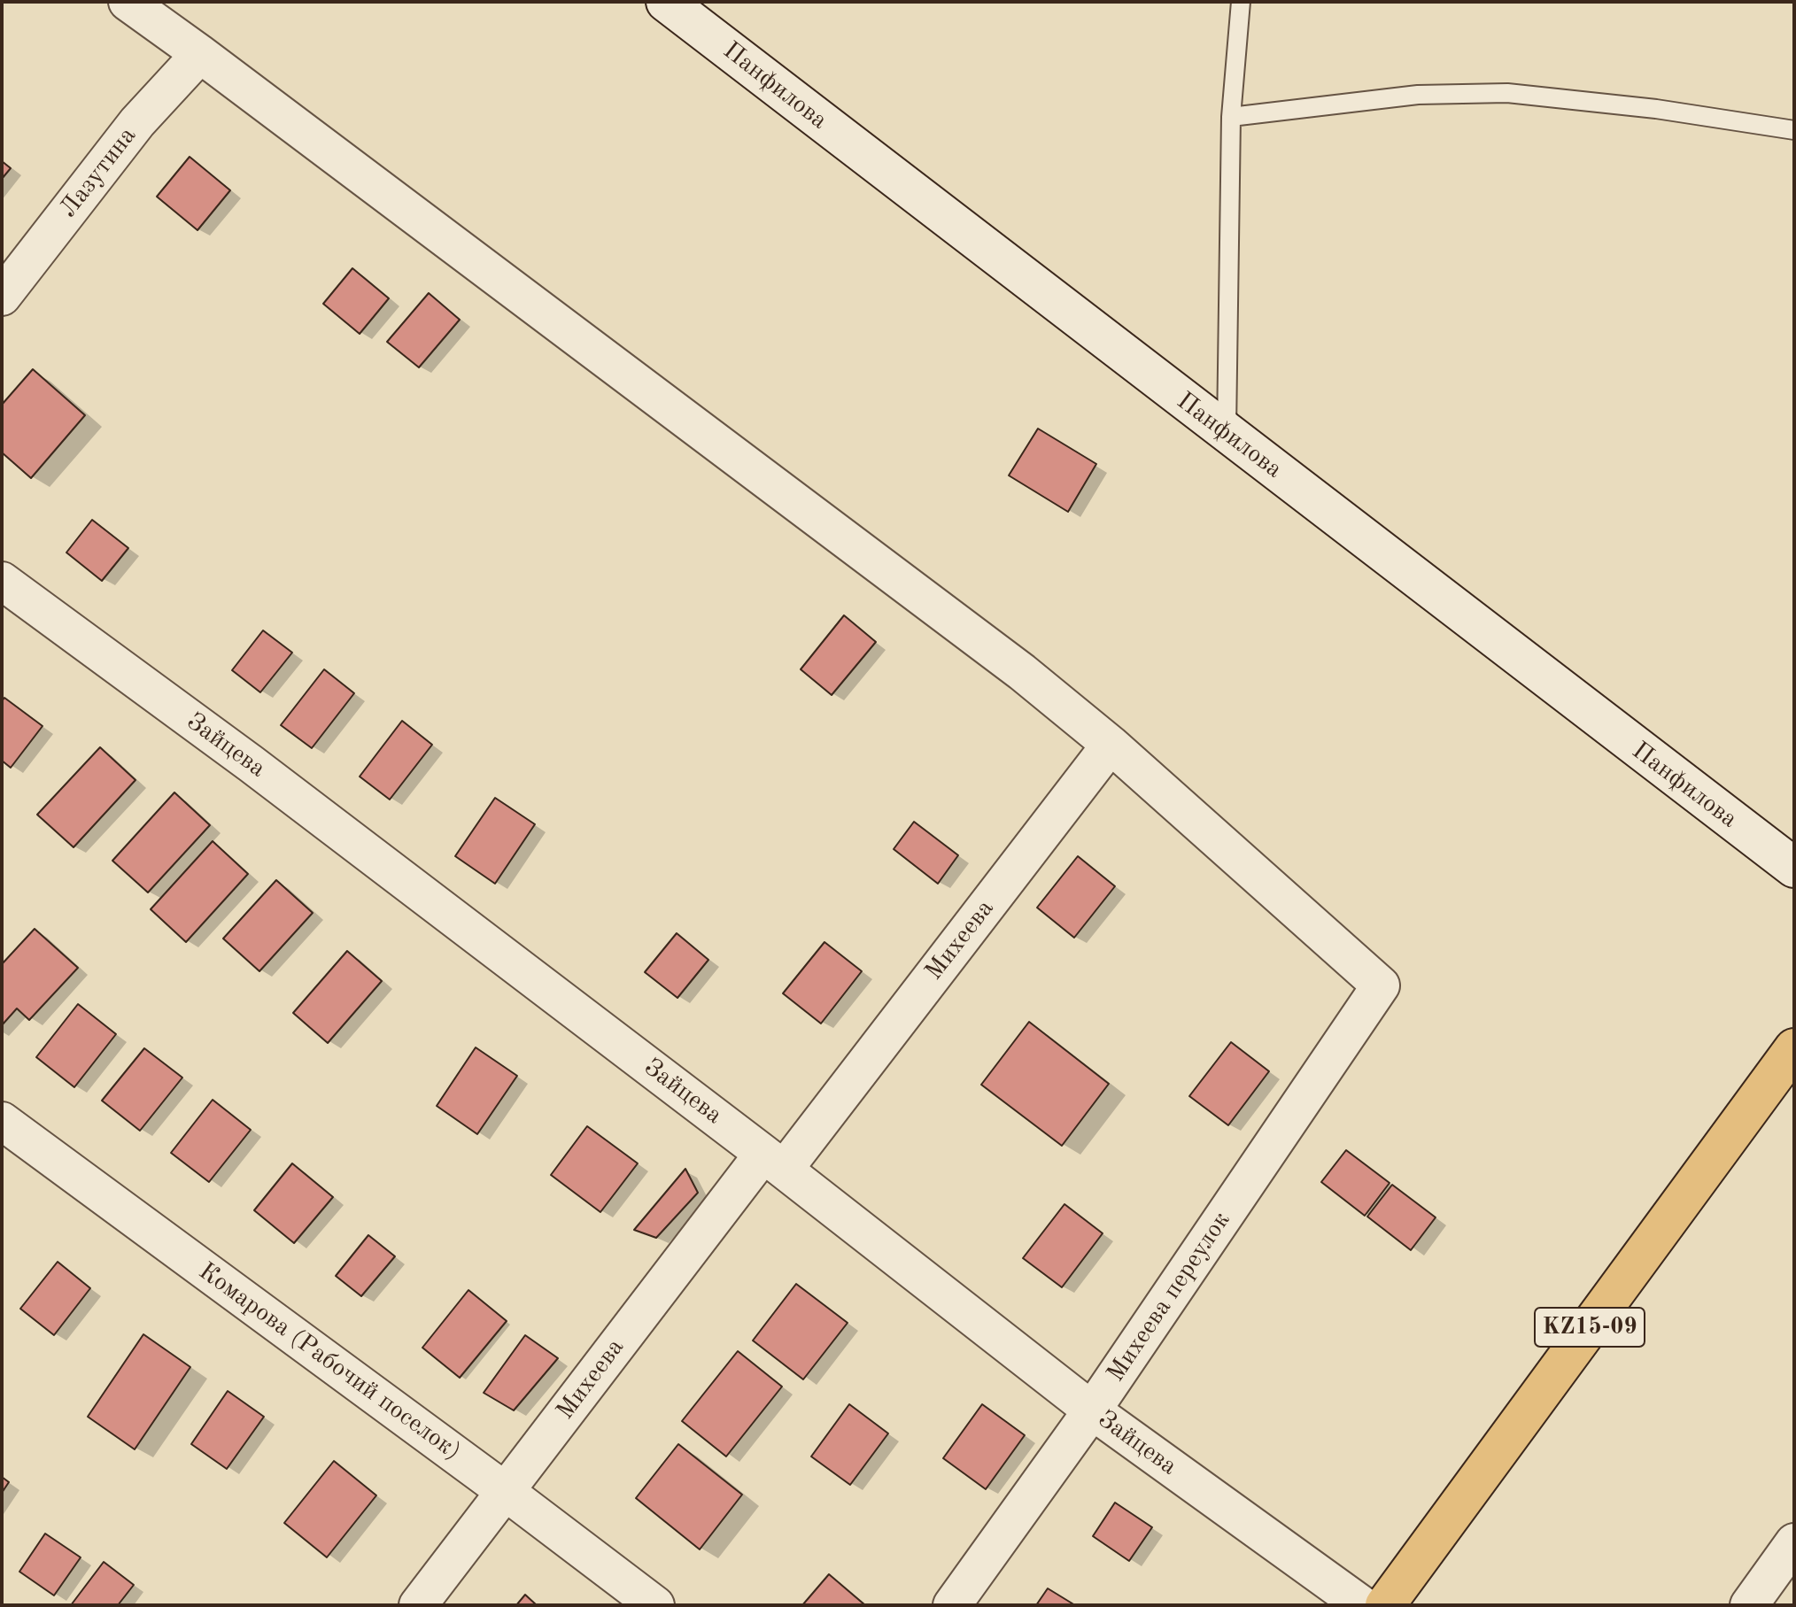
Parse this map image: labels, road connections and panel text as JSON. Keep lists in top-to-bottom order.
{
  "streets": {
    "highway": ["KZ15-09"],
    "street": [
      "Панфилова",
      "Лазутина",
      "Зайцева",
      "Михеева",
      "Михеева переулок",
      "Комарова (Рабочий поселок)"
    ]
  },
  "crossings": [
    ["Зайцева", "Михеева"],
    ["Зайцева", "Михеева переулок"],
    ["Михеева", "Михеева переулок"],
    ["Михеева", "Комарова (Рабочий поселок)"]
  ]
}
